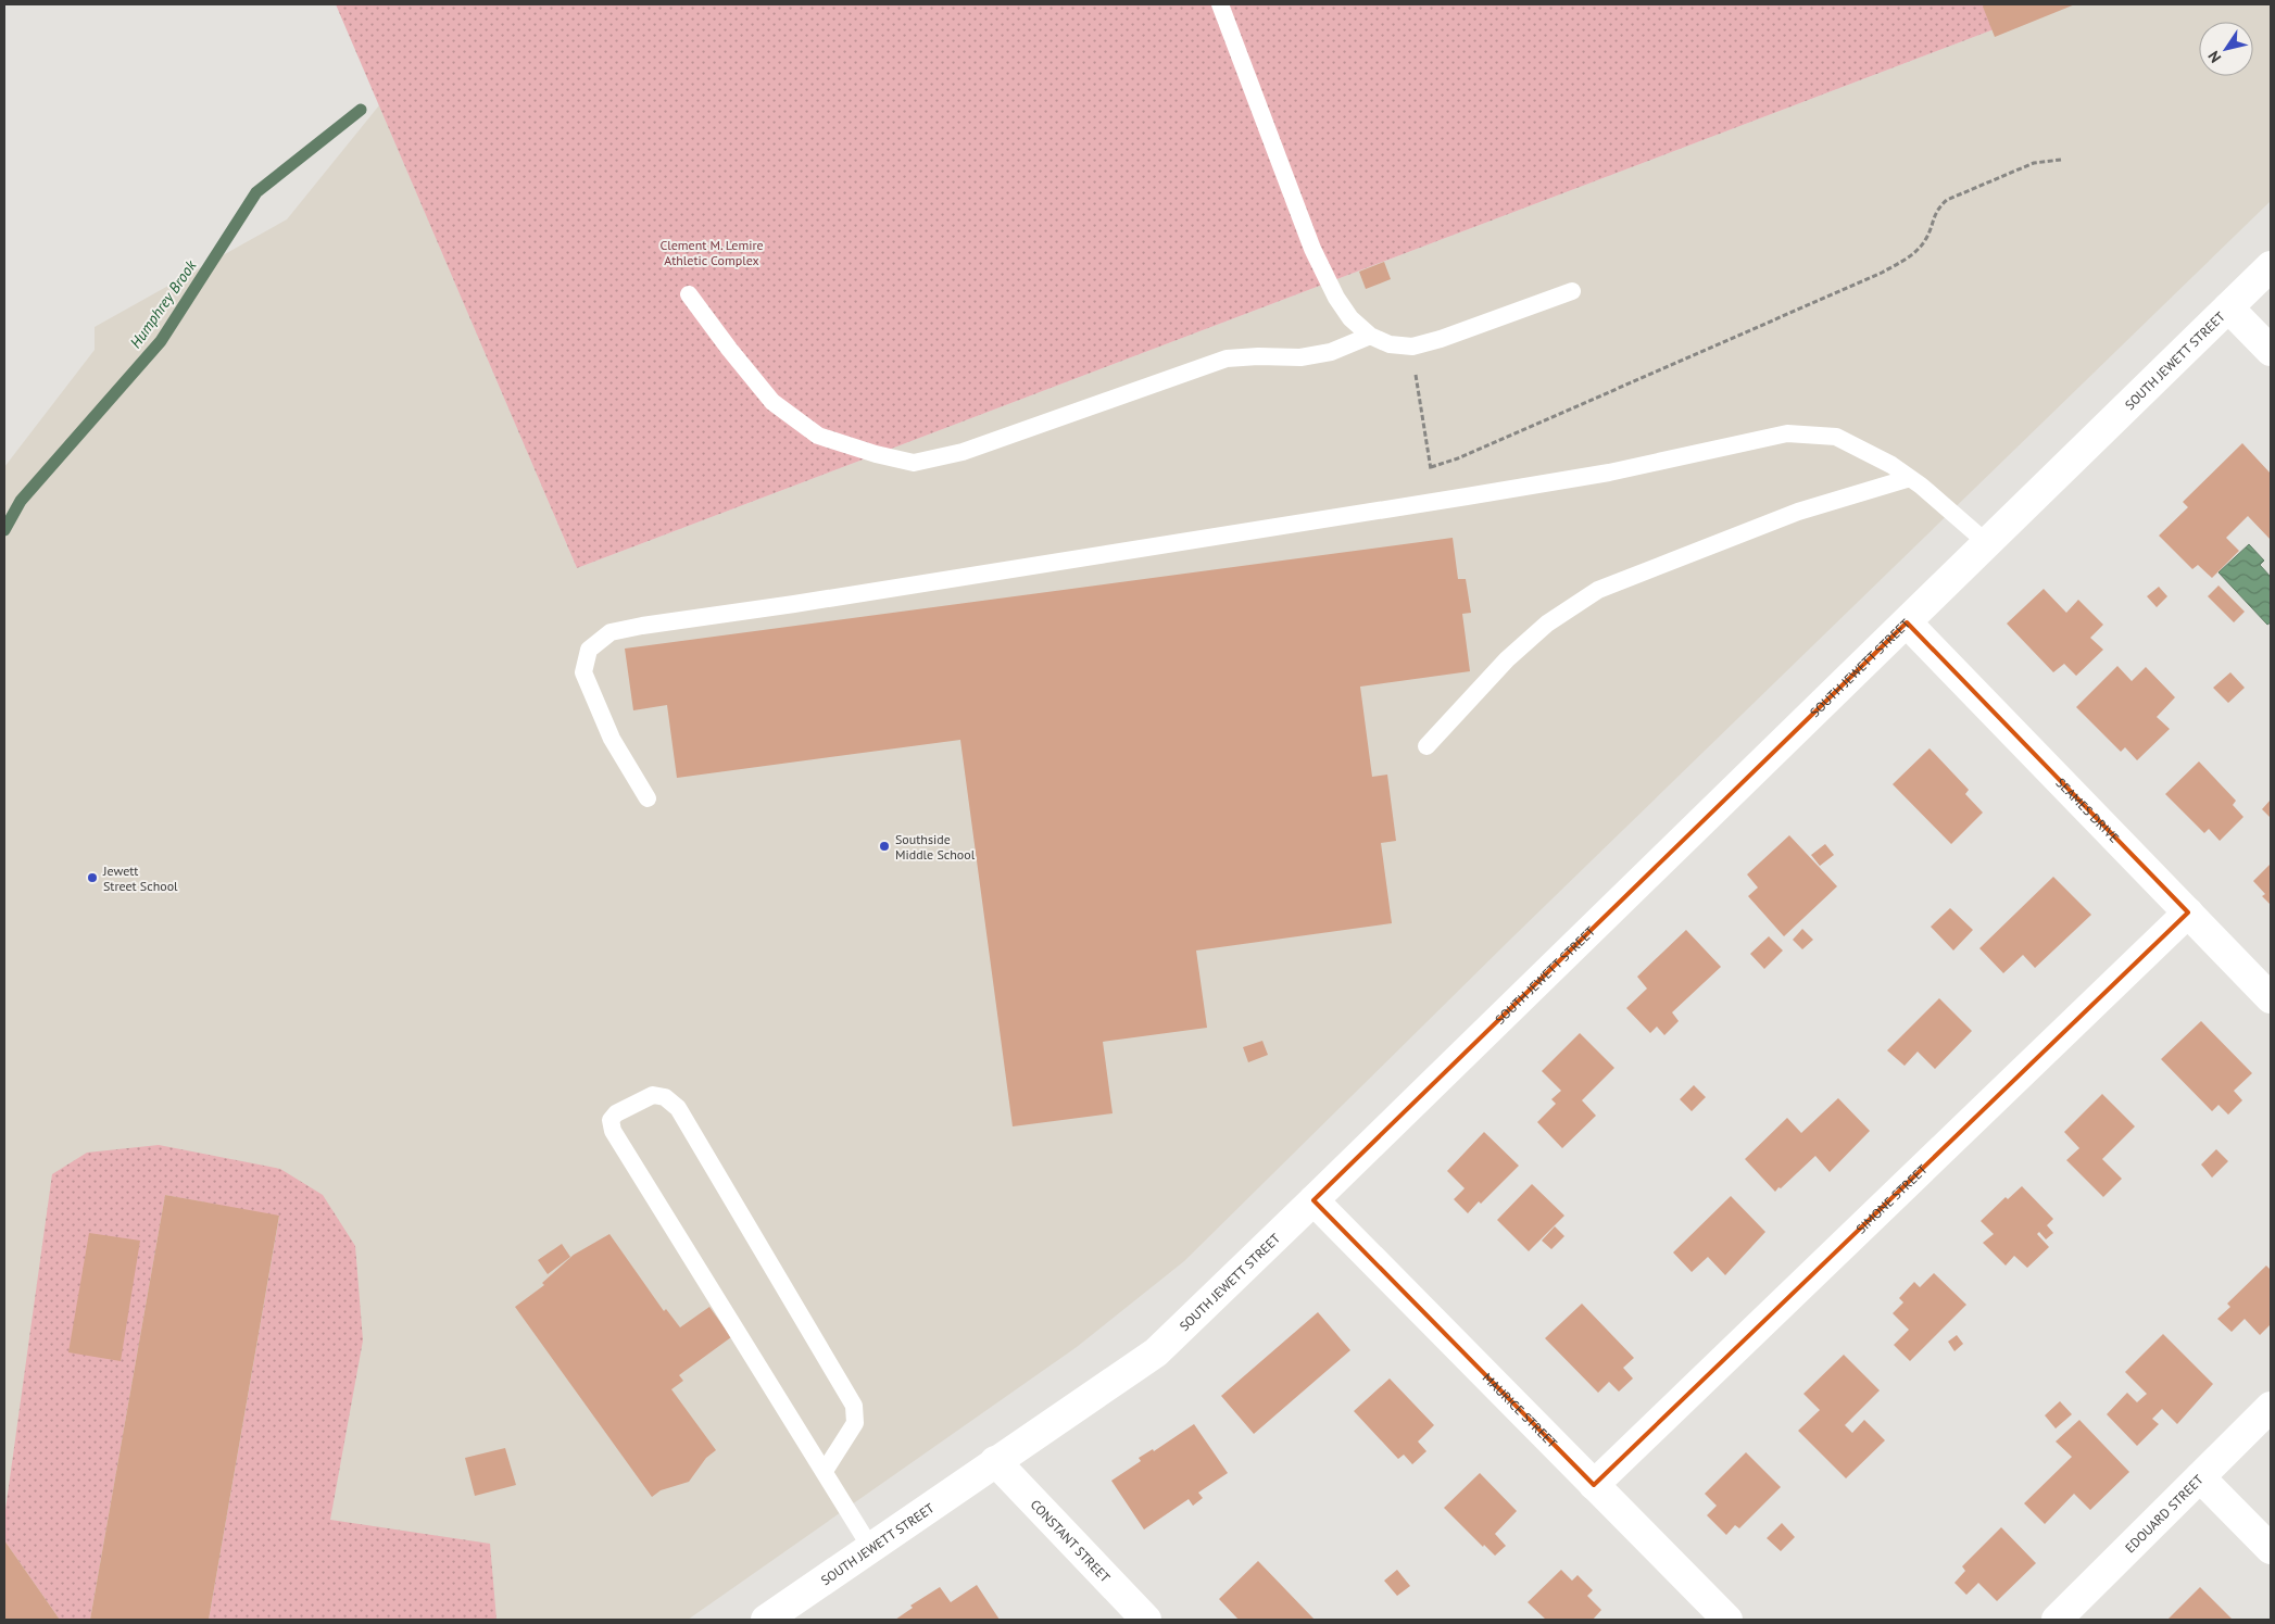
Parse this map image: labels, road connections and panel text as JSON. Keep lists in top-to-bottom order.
{
  "streets": {
    "street": [
      "SOUTH JEWETT STREET",
      "SEAMES DRIVE",
      "SIMONE STREET",
      "MAURICE STREET",
      "EDOUARD STREET",
      "CONSTANT STREET"
    ]
  },
  "crossings": [
    ["SOUTH JEWETT STREET", "SEAMES DRIVE"],
    ["SOUTH JEWETT STREET", "MAURICE STREET"],
    ["SOUTH JEWETT STREET", "CONSTANT STREET"],
    ["SEAMES DRIVE", "SIMONE STREET"],
    ["SIMONE STREET", "MAURICE STREET"]
  ],
  "water": ["Humphrey Brook"],
  "parks": ["Clement M. Lemire Athletic Complex"],
  "places": ["Southside Middle School", "Jewett Street School"],
  "north": "bottom left"
}
